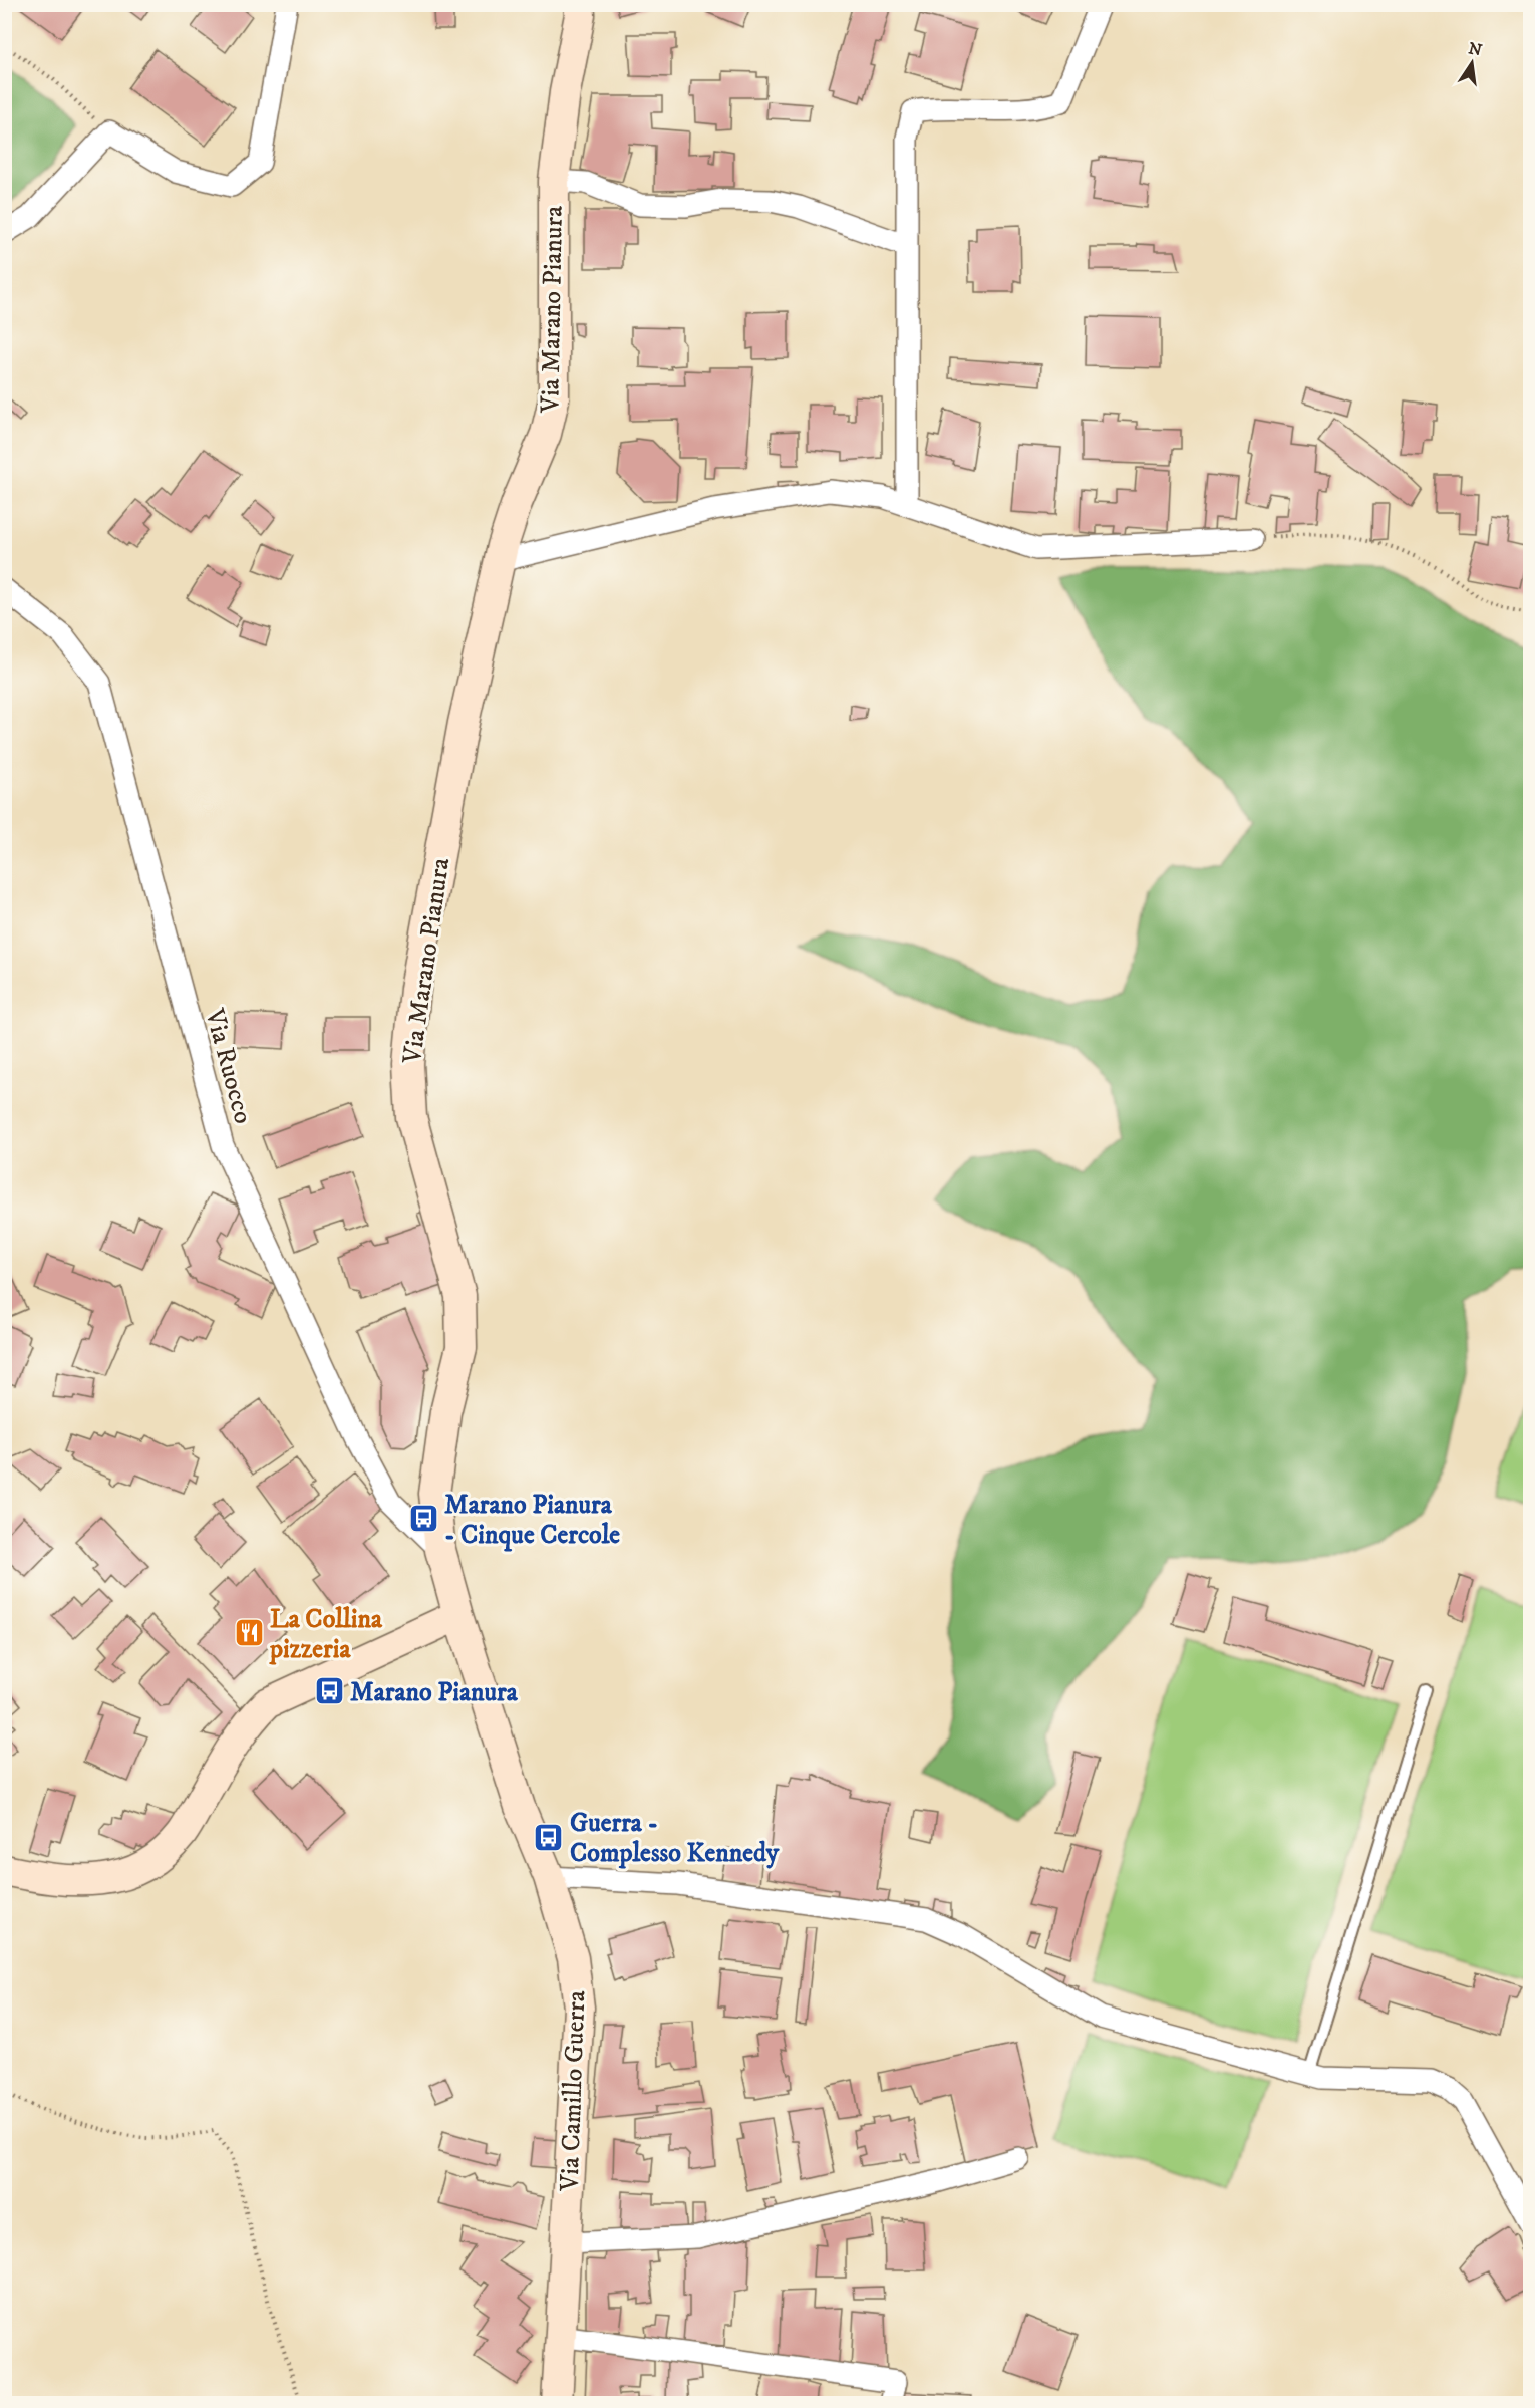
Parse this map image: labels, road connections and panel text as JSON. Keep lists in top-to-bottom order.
{
  "streets": {
    "street": ["Via Marano Pianura", "Via Ruocco", "Via Camillo Guerra"]
  },
  "crossings": [
    ["Via Marano Pianura", "Via Ruocco"],
    ["Via Marano Pianura", "Via Camillo Guerra"]
  ],
  "places": {
    "bus stop": ["Marano Pianura - Cinque Cercole", "Marano Pianura", "Guerra - Complesso Kennedy"],
    "restaurant": ["La Collina pizzeria"]
  },
  "north": "top"
}
